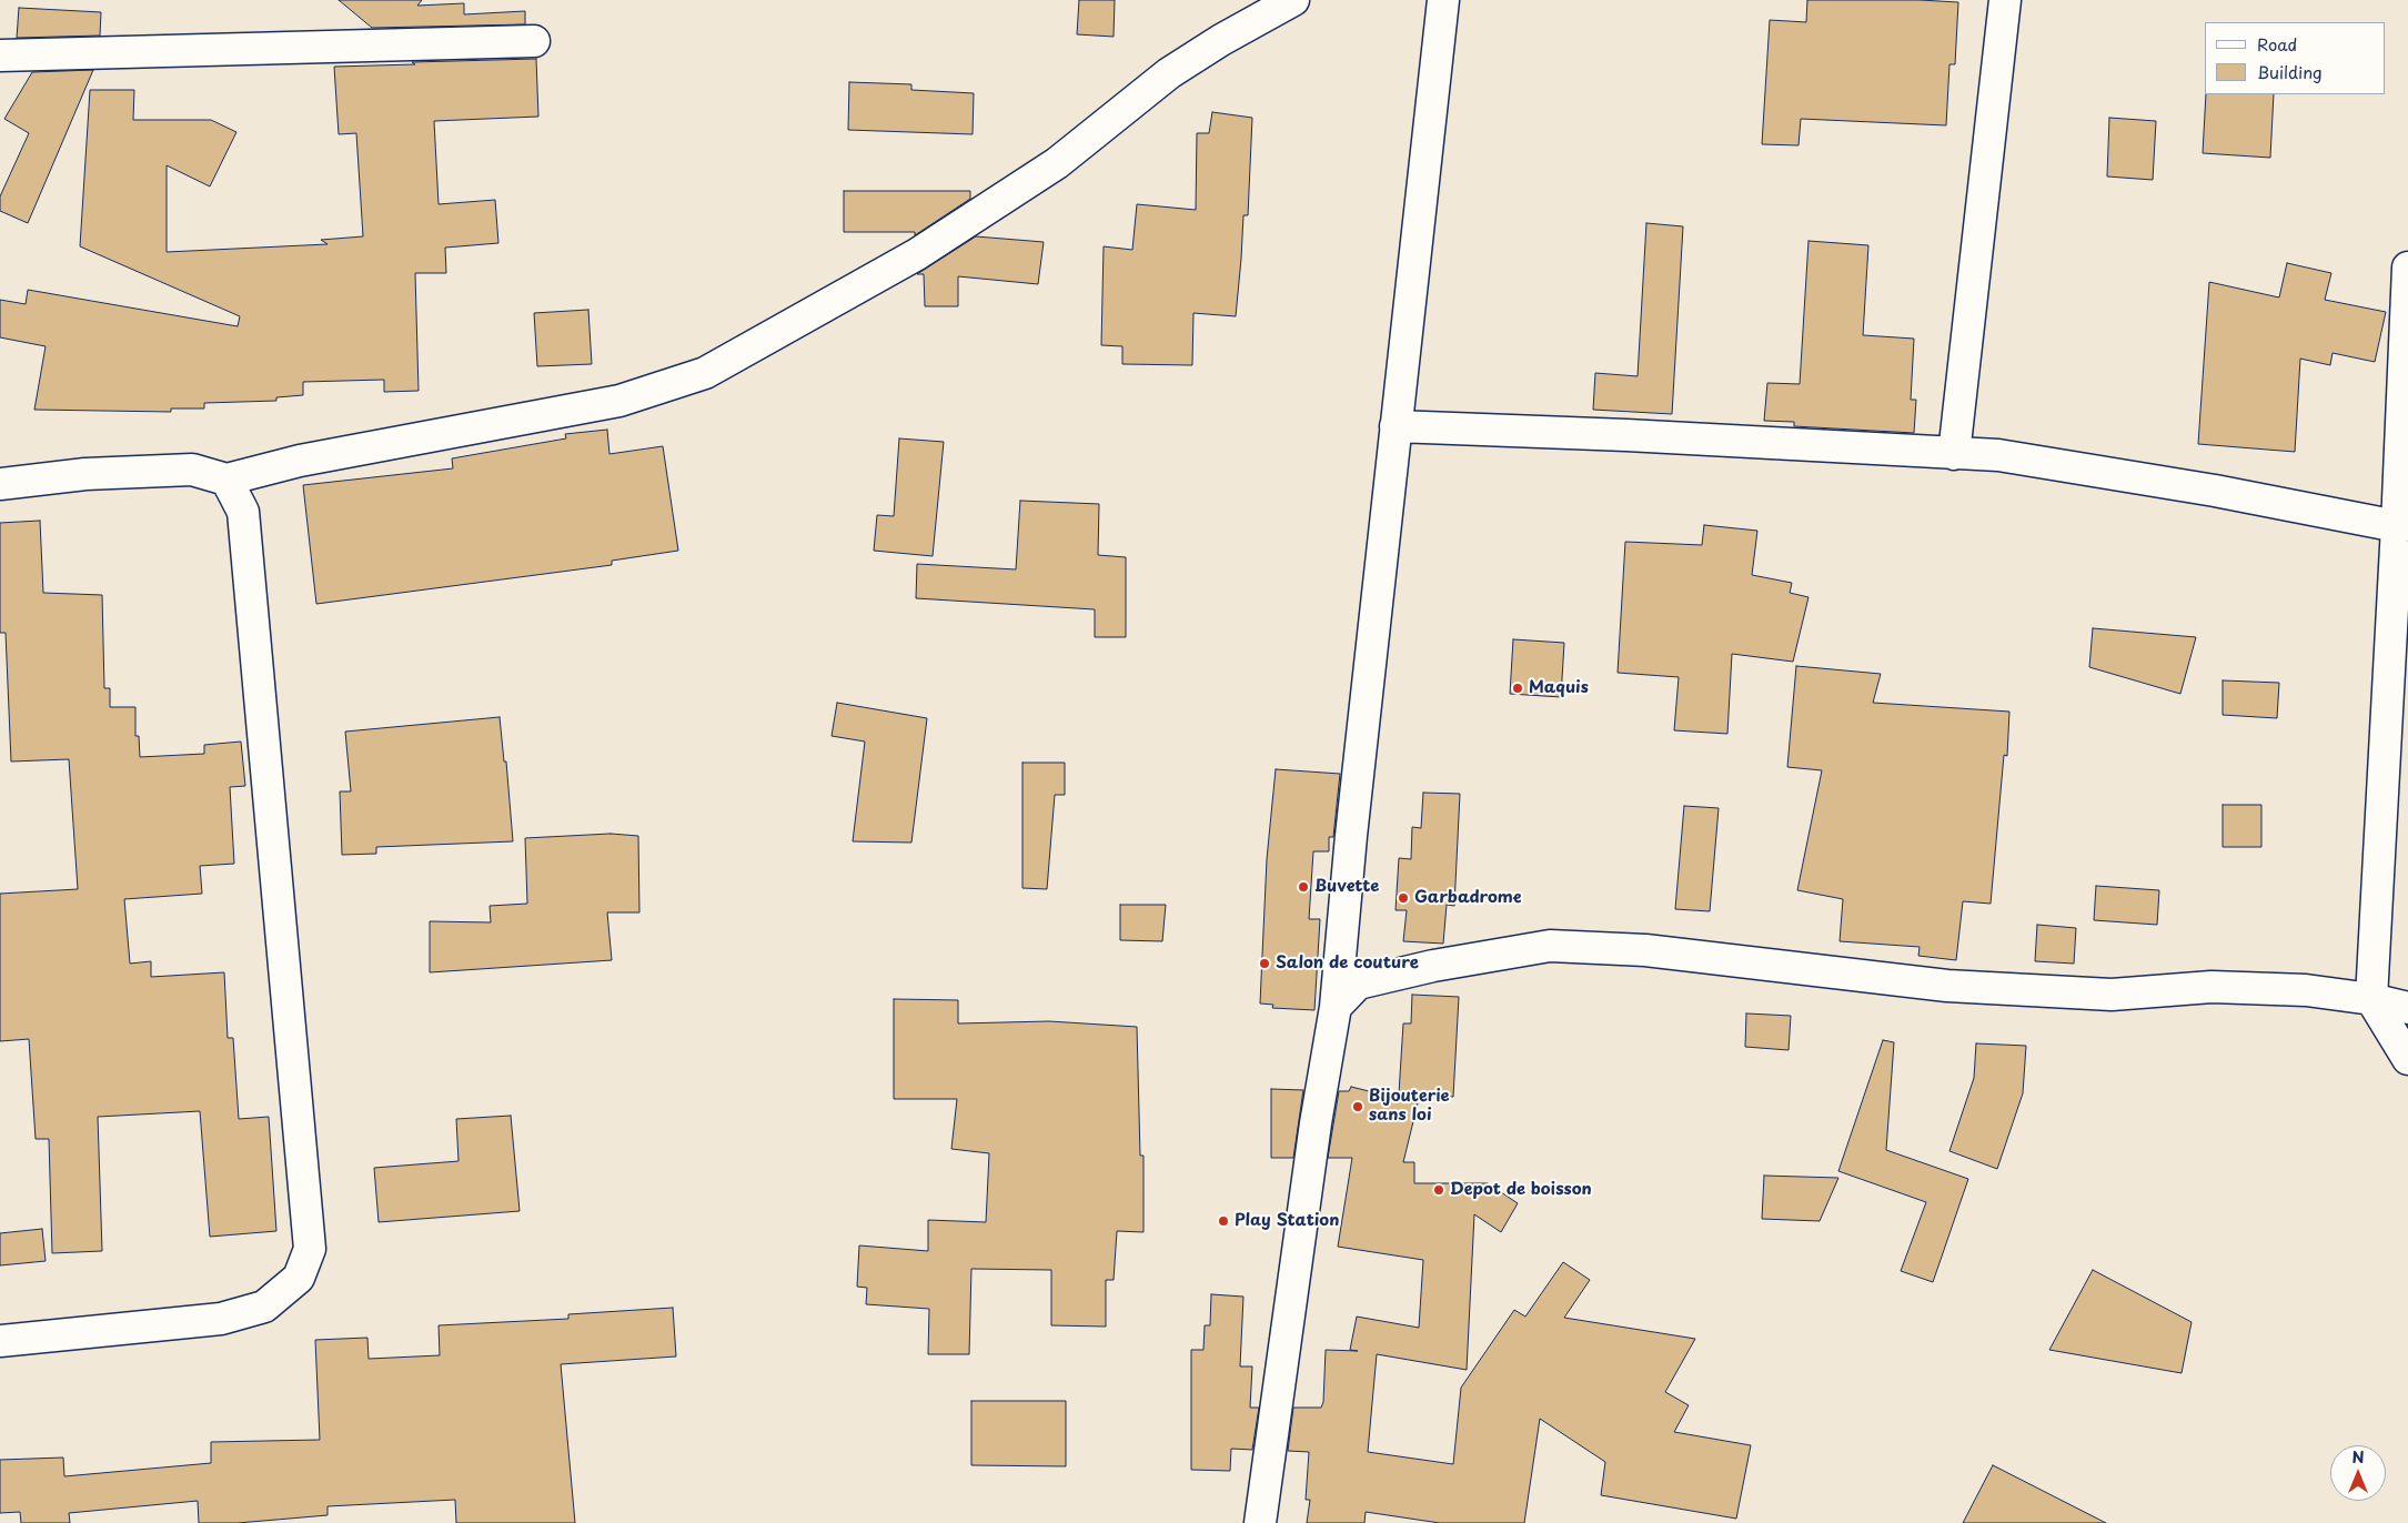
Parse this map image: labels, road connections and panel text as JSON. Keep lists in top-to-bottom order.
{
  "places": [
    "Maquis",
    "Buvette",
    "Garbadrome",
    "Salon de couture",
    "Bijouterie sans loi",
    "Depot de boisson",
    "Play Station"
  ],
  "legend": ["Road", "Building"],
  "north": "top"
}
